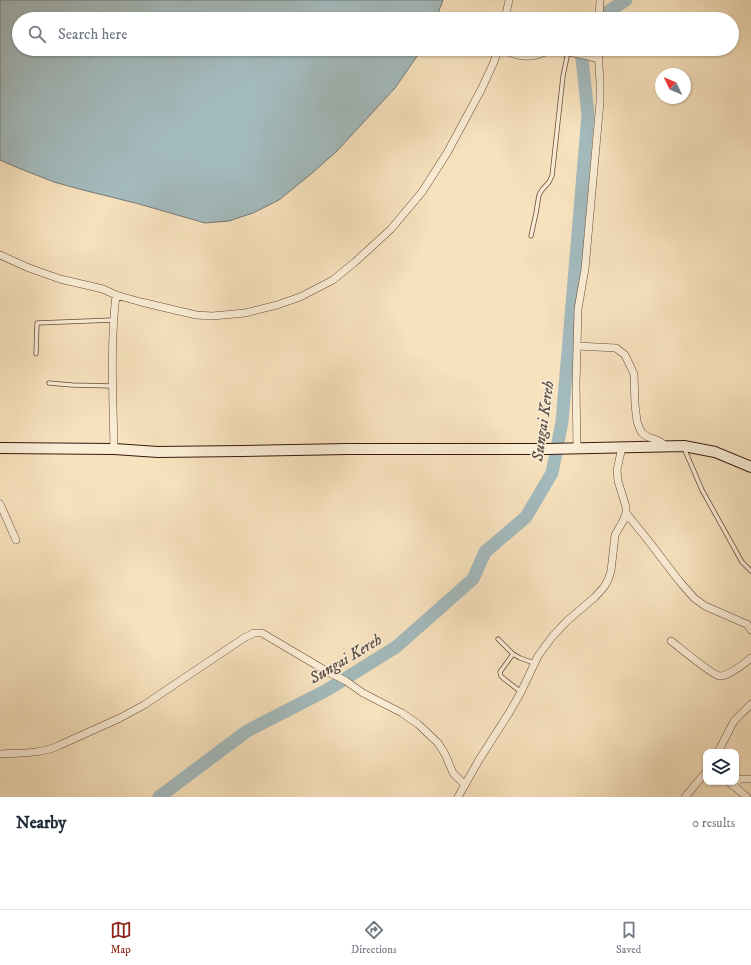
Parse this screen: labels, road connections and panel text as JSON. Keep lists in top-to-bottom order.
{
  "water": ["Sungai Kereh"],
  "north": "top left",
  "page": {
    "search": "Search here",
    "heading": ["Nearby", "0 results"],
    "nav": ["Map", "Directions", "Saved"]
  }
}
